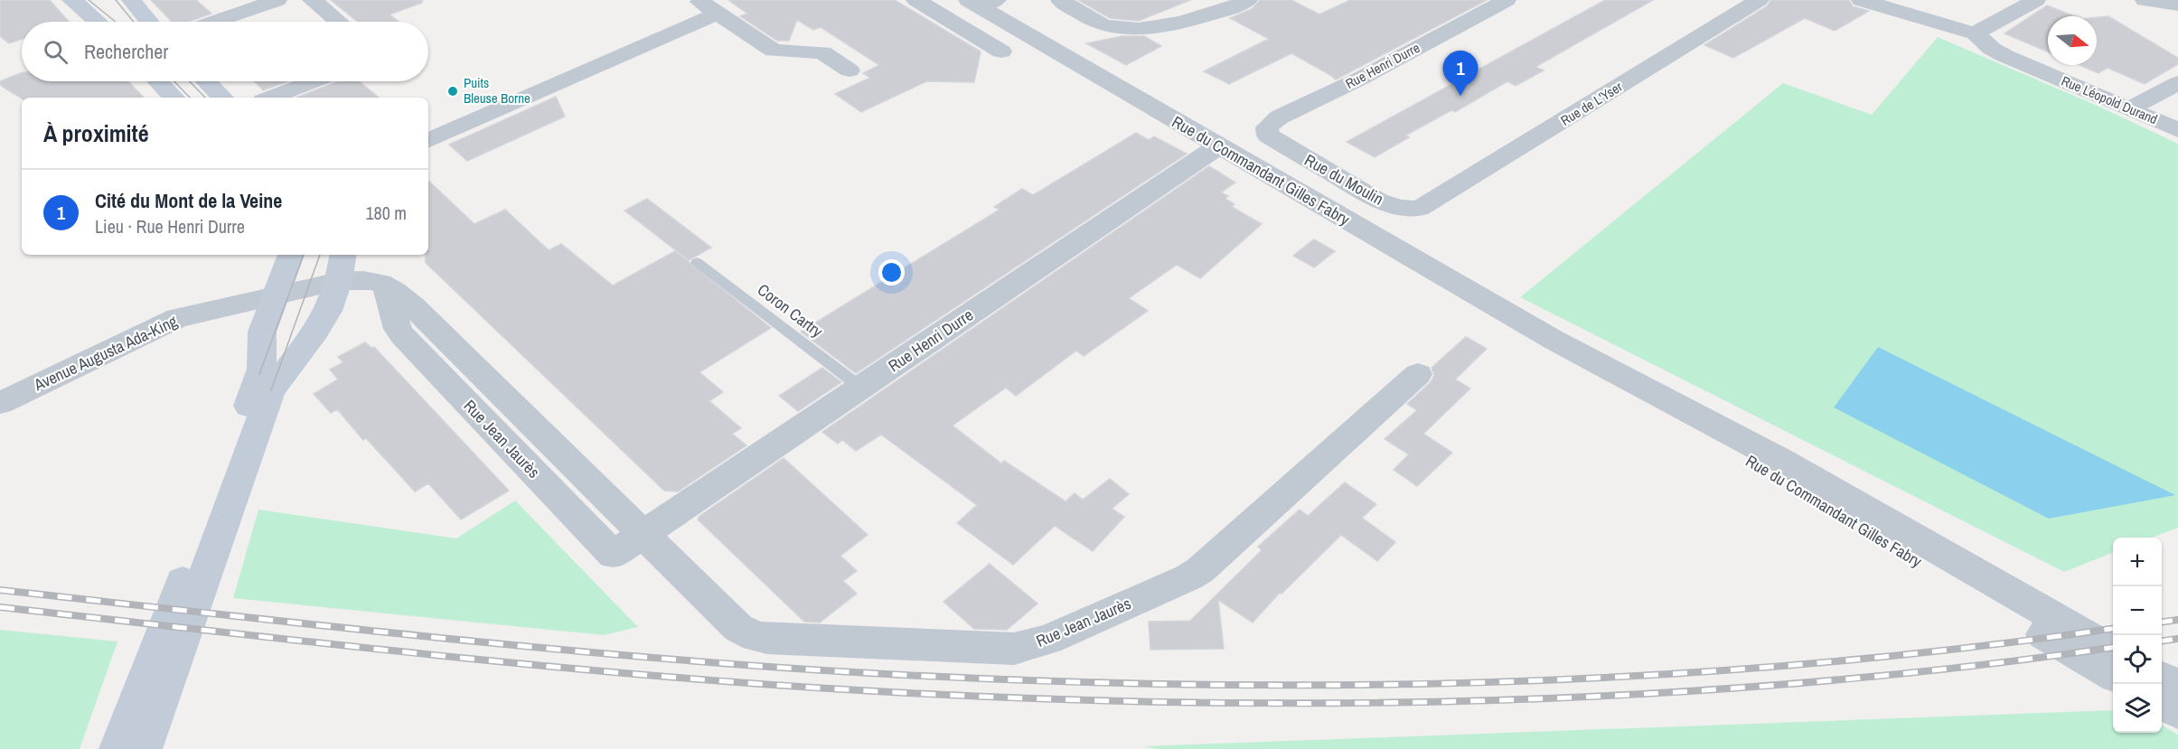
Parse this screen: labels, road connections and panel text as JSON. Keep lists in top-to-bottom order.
{
  "streets": {
    "street": [
      "Rue Henri Durre",
      "Rue Léopold Durand",
      "Rue de L'Yser",
      "Rue du Commandant Gilles Fabry",
      "Rue du Moulin",
      "Avenue Augusta Ada-King",
      "Rue Jean Jaurès"
    ],
    "lane": ["Coron Cartry"]
  },
  "crossings": [
    ["Rue Henri Durre", "Rue du Commandant Gilles Fabry"],
    ["Rue Henri Durre", "Rue du Moulin"],
    ["Rue Henri Durre", "Coron Cartry"],
    ["Rue Henri Durre", "Rue Jean Jaurès"],
    ["Rue de L'Yser", "Rue du Moulin"],
    ["Avenue Augusta Ada-King", "Rue Jean Jaurès"]
  ],
  "places": ["Puits Bleuse Borne"],
  "north": "right",
  "page": {
    "search": "Rechercher",
    "pins": "1",
    "heading": "À proximité",
    "list": [
      {
        "mark": "1",
        "name": "Cité du Mont de la Veine",
        "note": "Lieu · Rue Henri Durre",
        "value": "180 m"
      }
    ],
    "map_buttons": ["+", "−"]
  }
}
